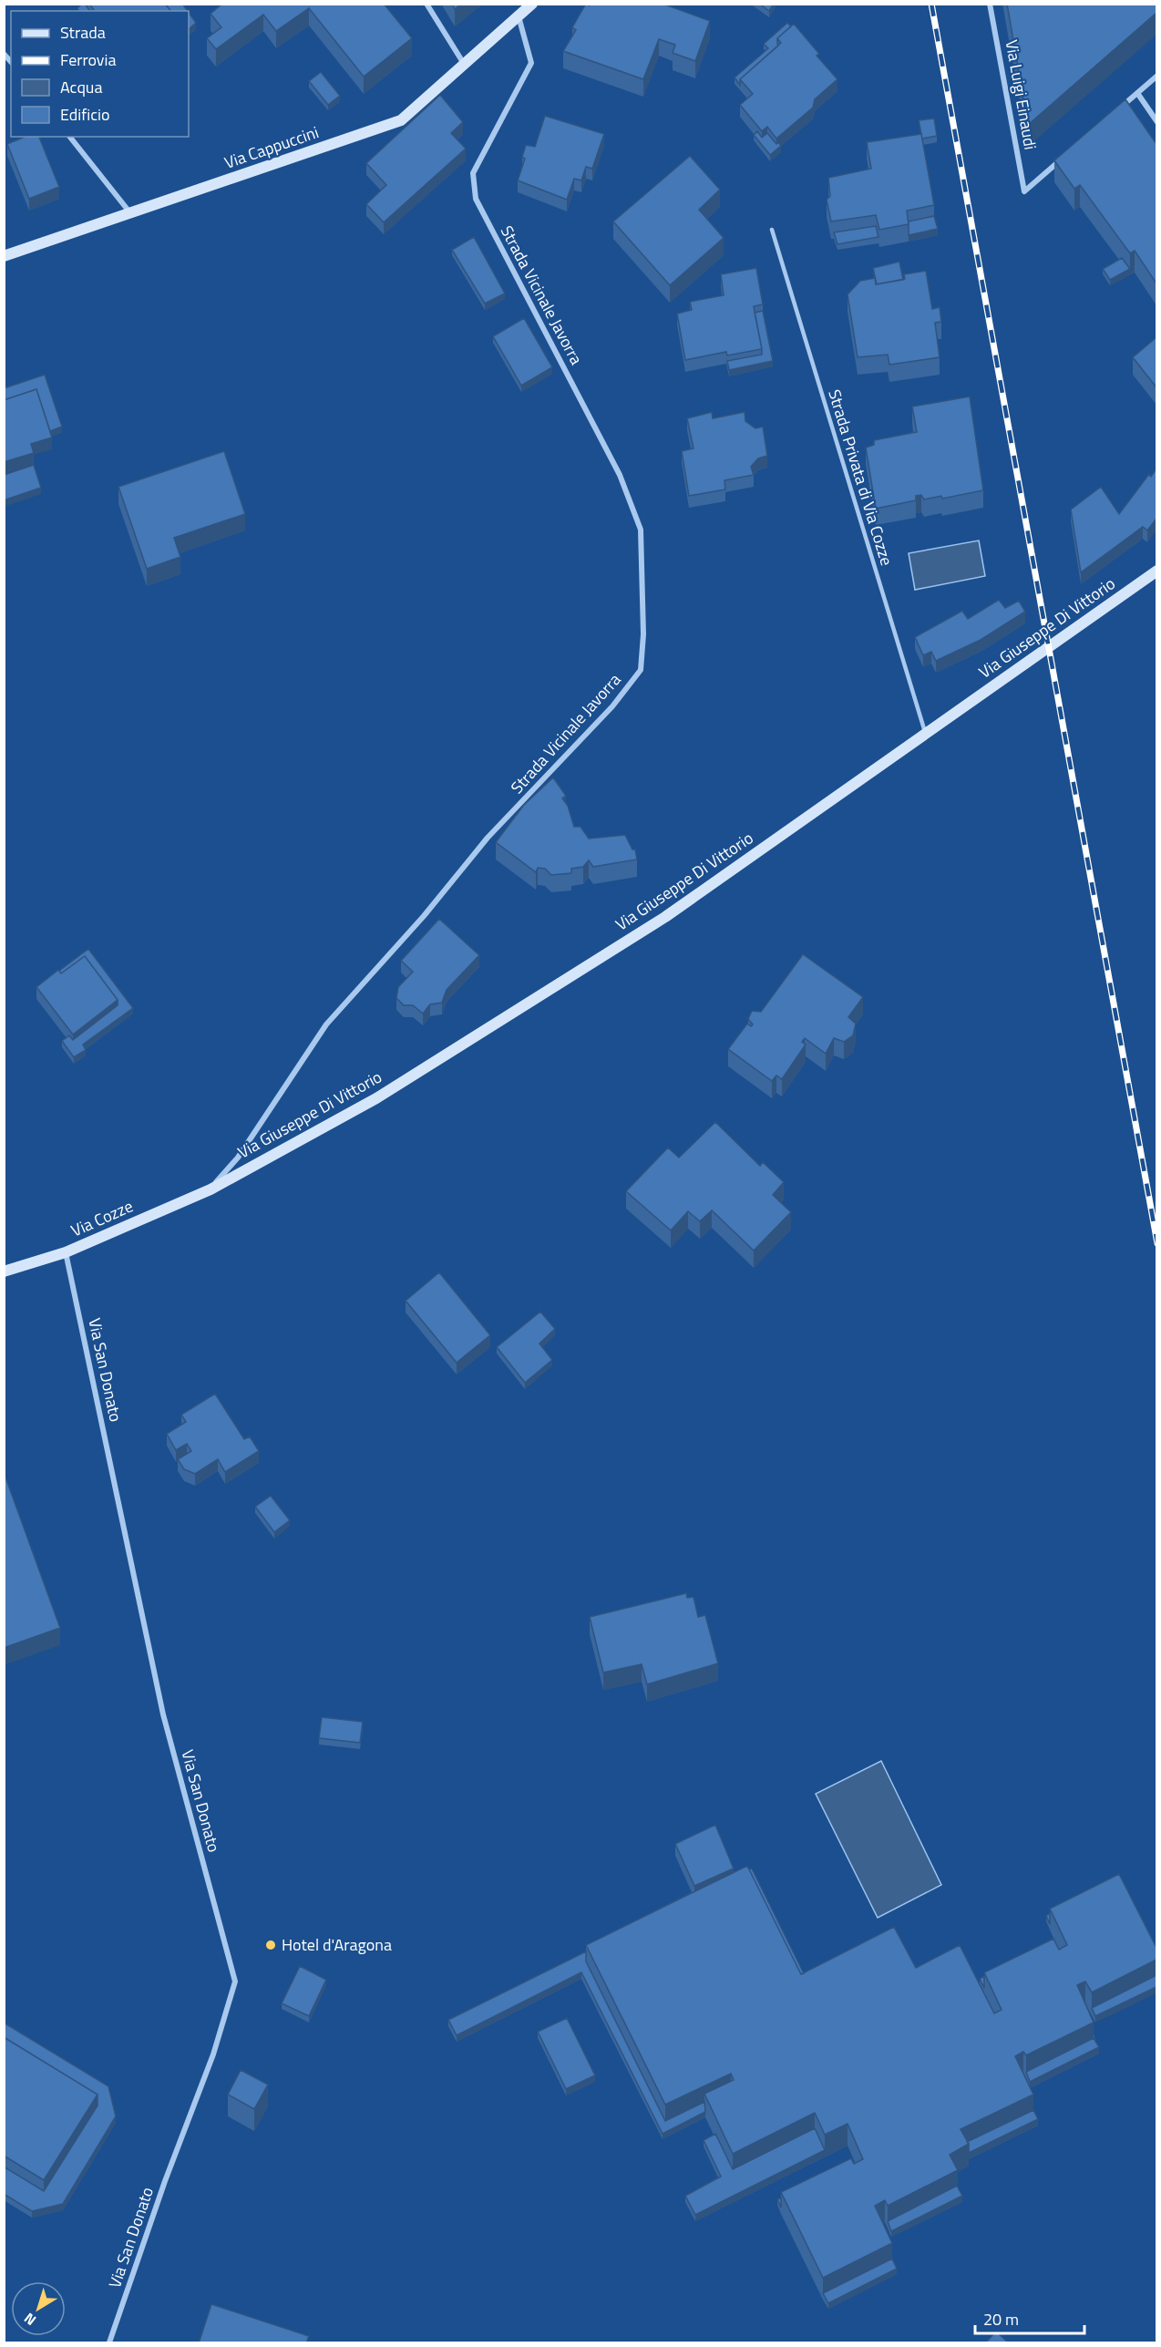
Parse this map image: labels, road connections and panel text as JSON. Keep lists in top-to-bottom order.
{
  "streets": {
    "street": [
      "Via Luigi Einaudi",
      "Via Cappuccini",
      "Strada Vicinale Javorra",
      "Via Giuseppe Di Vittorio",
      "Via Cozze",
      "Via San Donato"
    ],
    "lane": ["Strada Privata di Via Cozze"]
  },
  "crossings": [
    ["Via Cappuccini", "Strada Vicinale Javorra"],
    ["Strada Vicinale Javorra", "Via Giuseppe Di Vittorio"],
    ["Strada Vicinale Javorra", "Via Cozze"],
    ["Strada Privata di Via Cozze", "Via Giuseppe Di Vittorio"],
    ["Via Giuseppe Di Vittorio", "Via Cozze"],
    ["Via Cozze", "Via San Donato"]
  ],
  "places": ["Hotel d'Aragona"],
  "legend": [
    "Strada",
    "Ferrovia",
    "Acqua",
    "Edificio"
  ],
  "scale_bar": "20 m",
  "north": "bottom left"
}
